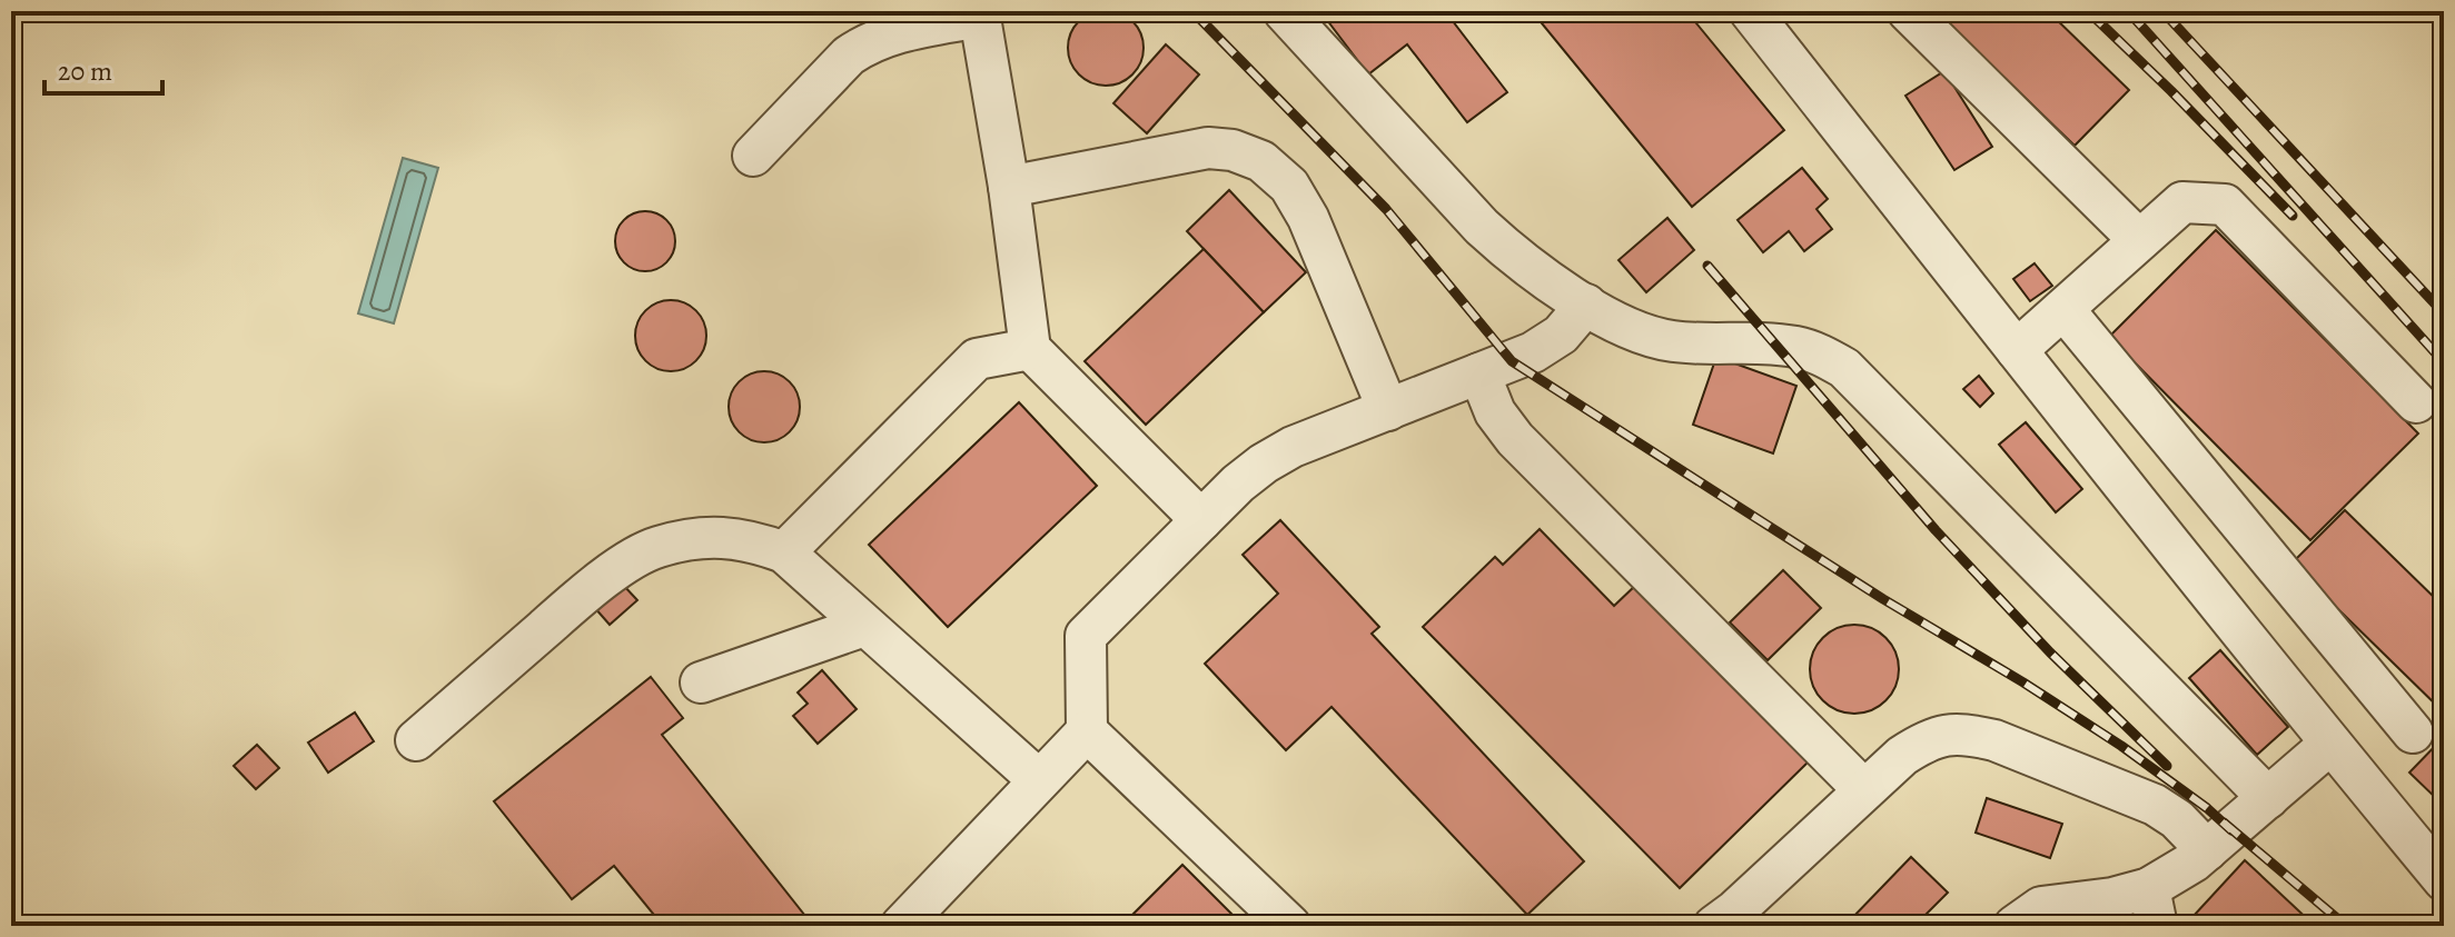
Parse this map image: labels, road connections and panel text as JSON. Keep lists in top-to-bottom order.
{
  "scale_bar": "20 m"
}
